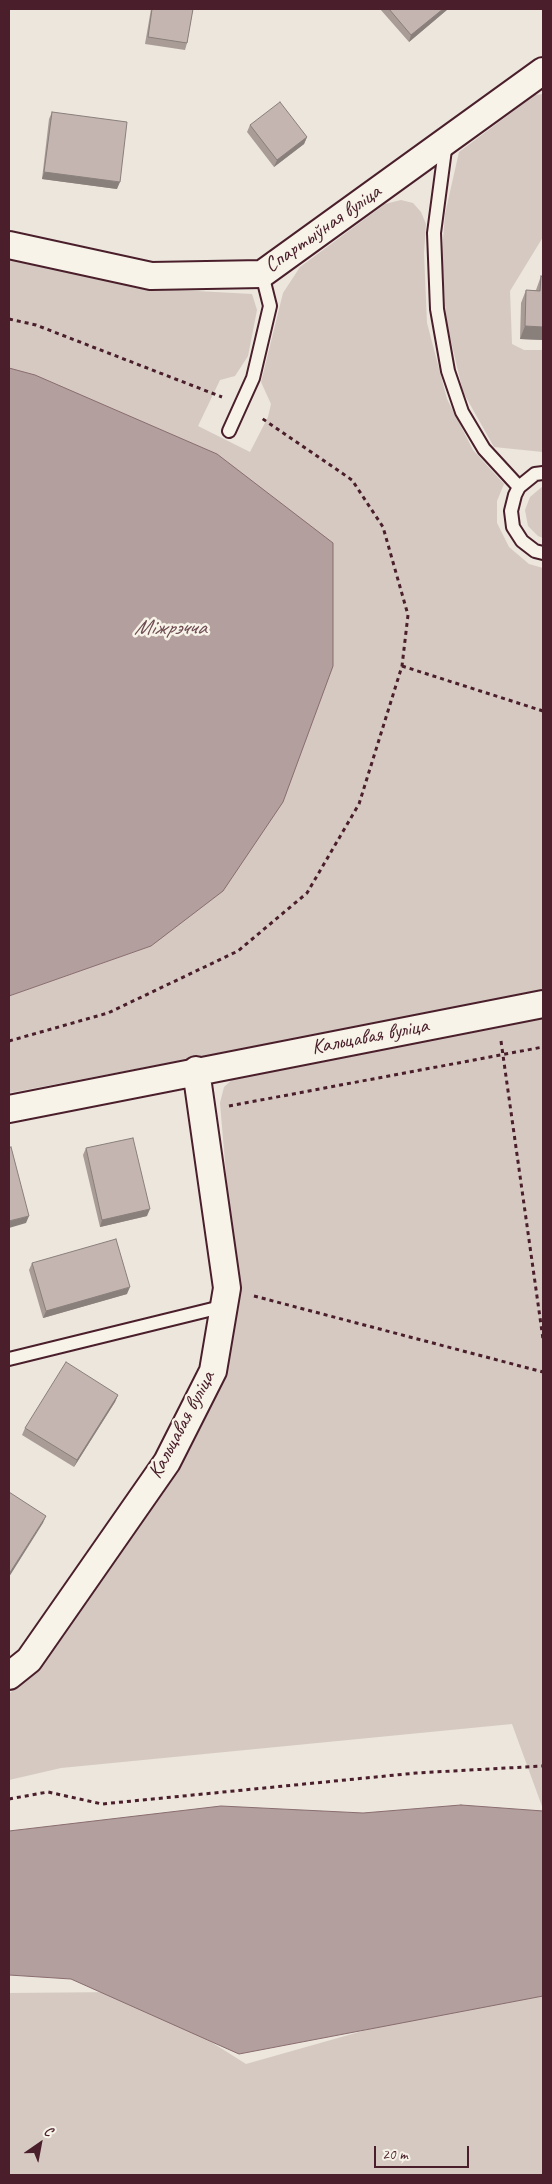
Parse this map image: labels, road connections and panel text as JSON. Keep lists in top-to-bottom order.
{
  "streets": {
    "street": ["Спартыўная вуліца", "Кальцавая вуліца"]
  },
  "water": ["Міжрэчча"],
  "scale_bar": "20 m",
  "north": "top right"
}
